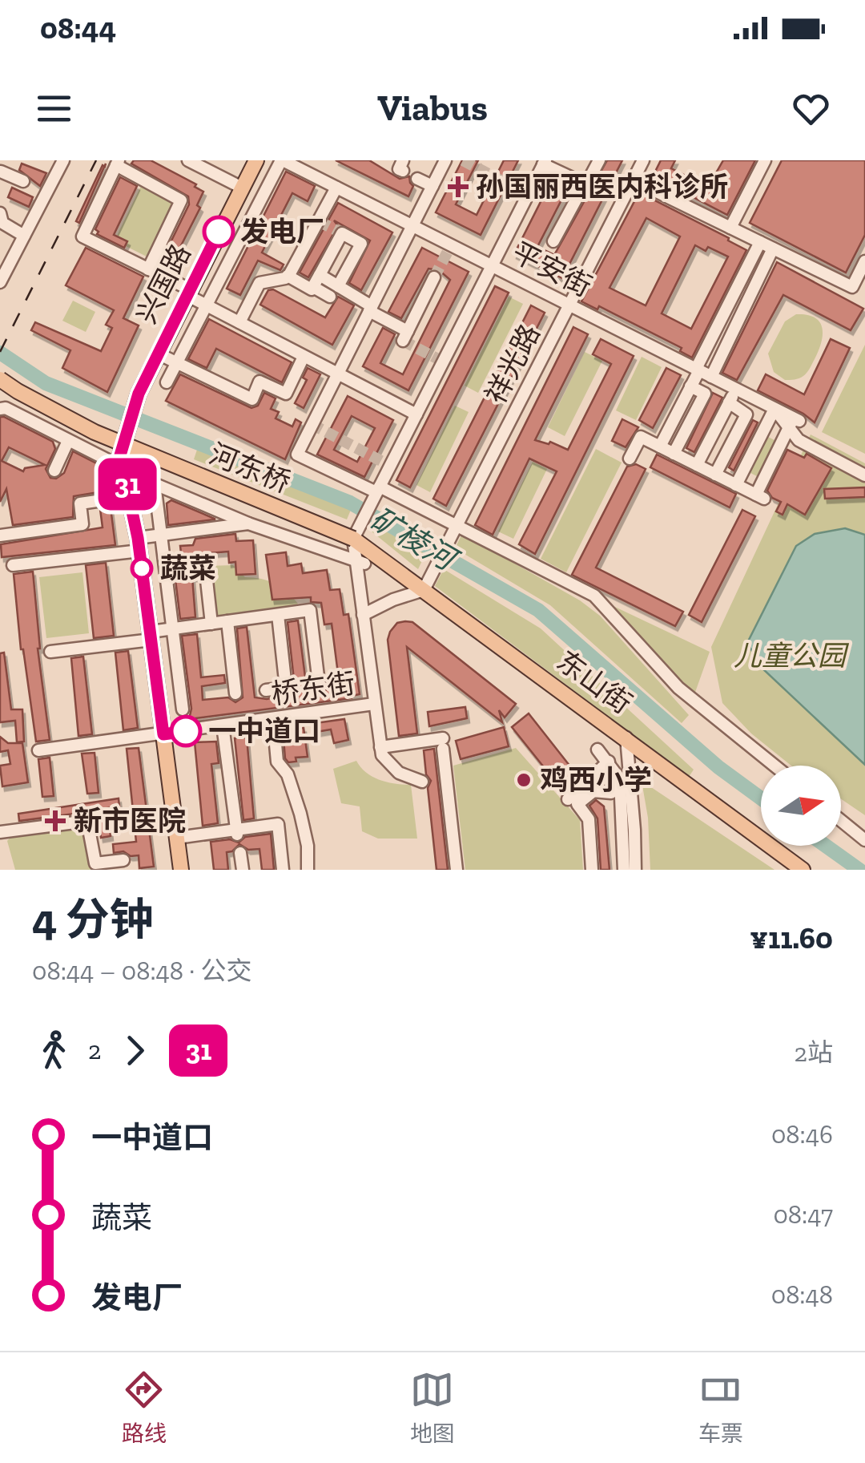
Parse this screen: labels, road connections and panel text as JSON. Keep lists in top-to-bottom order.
{
  "streets": {
    "main road": ["兴国路", "河东桥", "东山街"],
    "street": ["平安街", "祥光路", "桥东街"]
  },
  "crossings": [
    ["平安街", "祥光路"],
    ["兴国路", "桥东街"],
    ["祥光路", "东山街"],
    ["河东桥", "东山街"]
  ],
  "water": ["矿棱河"],
  "parks": ["儿童公园"],
  "places": {
    "health": ["孙国丽西医内科诊所", "新市医院"],
    "other": [
      "发电厂",
      "蔬菜",
      "一中道口",
      "鸡西小学"
    ]
  },
  "lines": ["bus line 31"],
  "north": "right",
  "page": {
    "status": "08:44",
    "header": "Viabus",
    "on_map": "31",
    "heading": ["4 分钟", "08:44 – 08:48 · 公交", "¥11.60"],
    "legs": ["2", "31", "2站"],
    "list": [
      {
        "name": "一中道口",
        "value": "08:46"
      },
      {
        "name": "蔬菜",
        "value": "08:47"
      },
      {
        "name": "发电厂",
        "value": "08:48"
      }
    ],
    "tabs": ["路线", "地图", "车票"]
  }
}
